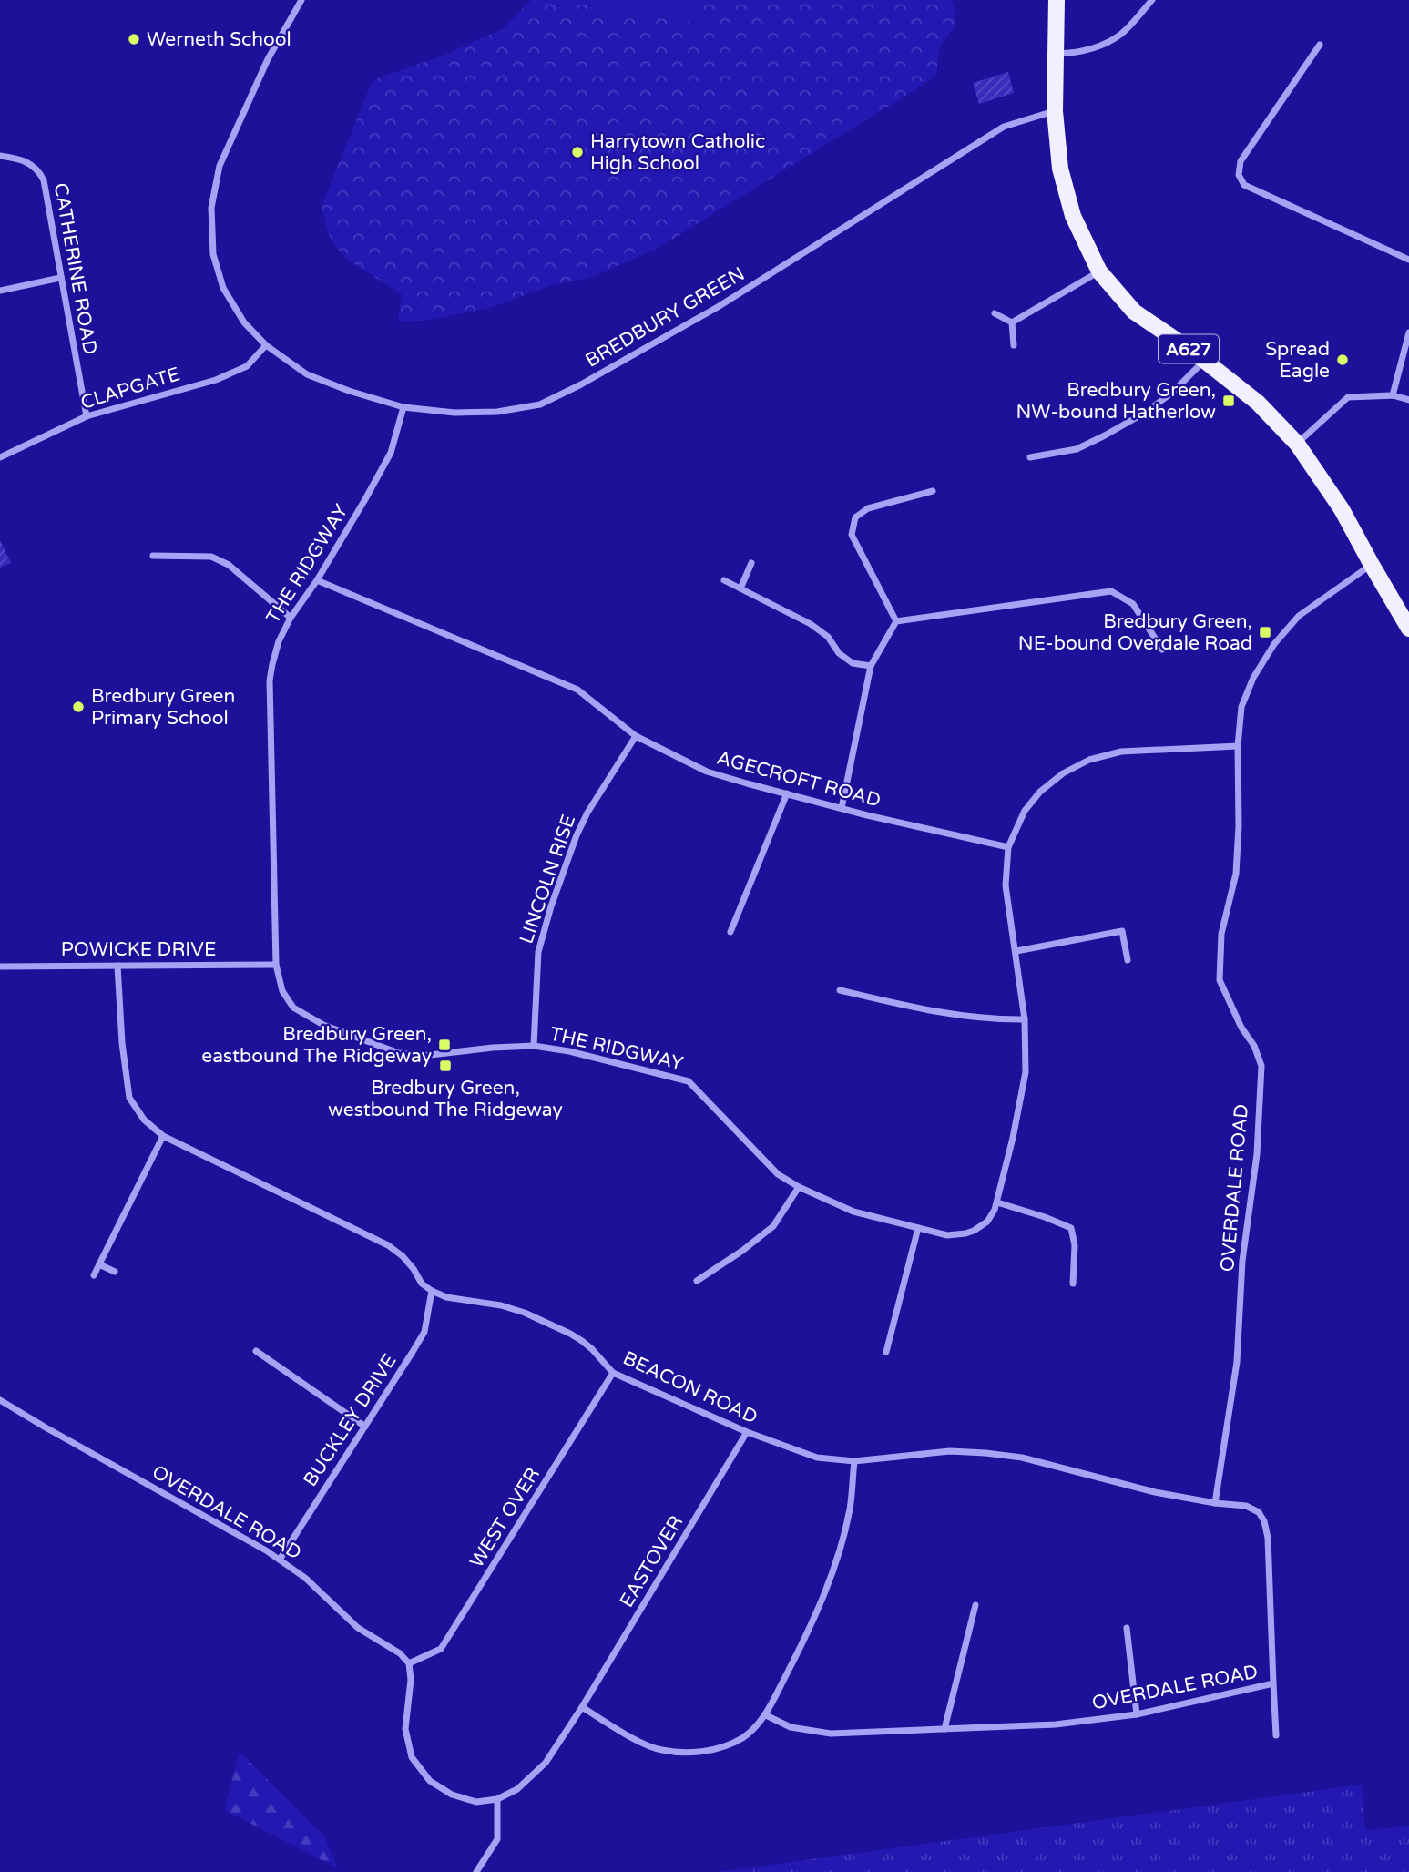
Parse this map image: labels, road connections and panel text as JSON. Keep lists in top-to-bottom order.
{
  "streets": {
    "main road": ["A627"],
    "street": [
      "CATHERINE ROAD",
      "BREDBURY GREEN",
      "CLAPGATE",
      "THE RIDGWAY",
      "AGECROFT ROAD",
      "LINCOLN RISE",
      "POWICKE DRIVE",
      "OVERDALE ROAD",
      "BEACON ROAD",
      "BUCKLEY DRIVE",
      "WEST OVER",
      "EASTOVER"
    ]
  },
  "crossings": [
    ["CATHERINE ROAD", "CLAPGATE"],
    ["BREDBURY GREEN", "A627"],
    ["BREDBURY GREEN", "CLAPGATE"],
    ["BREDBURY GREEN", "THE RIDGWAY"],
    ["A627", "OVERDALE ROAD"],
    ["THE RIDGWAY", "AGECROFT ROAD"],
    ["THE RIDGWAY", "LINCOLN RISE"],
    ["THE RIDGWAY", "POWICKE DRIVE"],
    ["THE RIDGWAY", "OVERDALE ROAD"],
    ["AGECROFT ROAD", "LINCOLN RISE"],
    ["OVERDALE ROAD", "BEACON ROAD"],
    ["OVERDALE ROAD", "BUCKLEY DRIVE"],
    ["OVERDALE ROAD", "WEST OVER"],
    ["BEACON ROAD", "BUCKLEY DRIVE"],
    ["BEACON ROAD", "WEST OVER"],
    ["BEACON ROAD", "EASTOVER"]
  ],
  "places": {
    "other": [
      "Werneth School",
      "Harrytown Catholic High School",
      "Spread Eagle",
      "Bredbury Green Primary School"
    ],
    "transit": [
      "Bredbury Green, NW-bound Hatherlow",
      "Bredbury Green, NE-bound Overdale Road",
      "Bredbury Green, eastbound The Ridgeway",
      "Bredbury Green, westbound The Ridgeway"
    ]
  }
}
